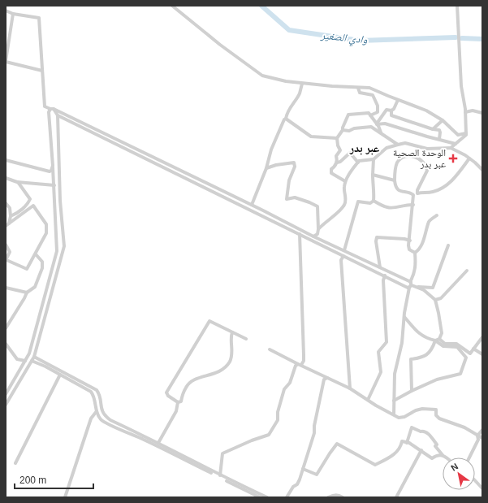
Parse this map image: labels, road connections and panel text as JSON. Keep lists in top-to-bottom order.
{
  "districts": ["عبر بدر"],
  "water": ["وادي الصغير"],
  "places": {
    "health": ["الوحدة الصحية عبر بدر"]
  },
  "scale_bar": "200 m",
  "north": "top left"
}
